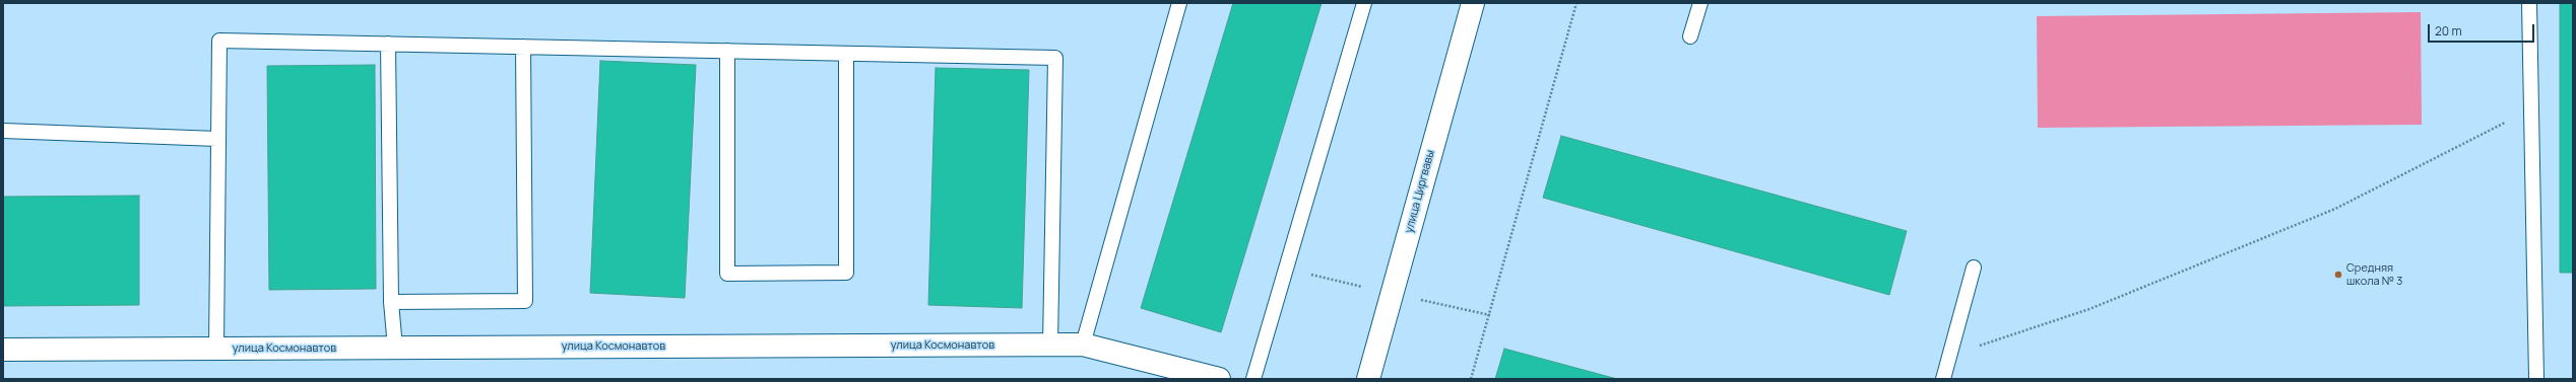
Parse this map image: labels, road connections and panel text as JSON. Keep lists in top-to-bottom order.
{
  "streets": {
    "street": ["улица Циргвавы", "улица Космонавтов"]
  },
  "places": ["Средняя школа № 3"],
  "scale_bar": "20 m"
}
